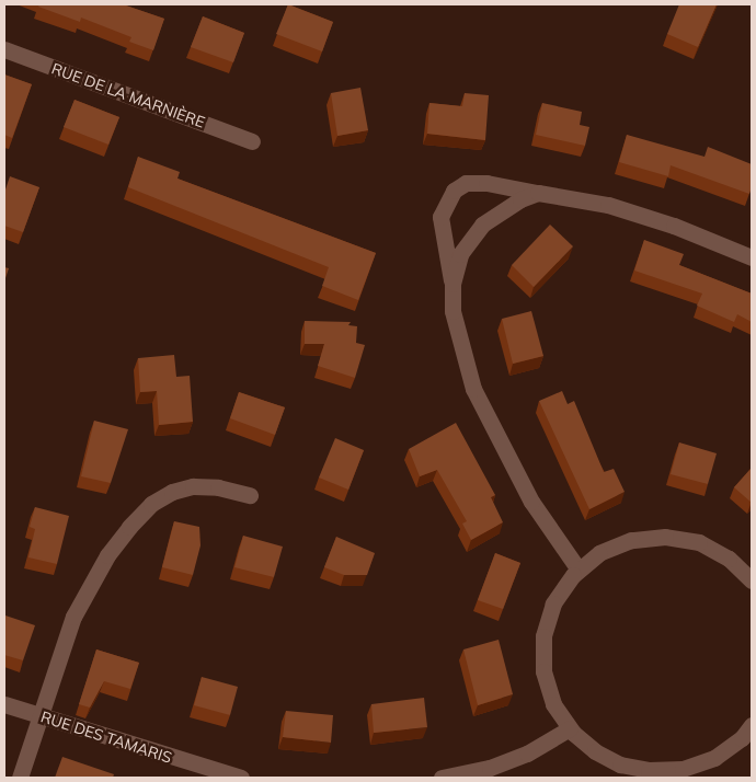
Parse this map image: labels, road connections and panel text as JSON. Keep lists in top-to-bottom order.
{
  "streets": {
    "street": ["RUE DE LA MARNIÈRE", "RUE DES TAMARIS"]
  }
}
